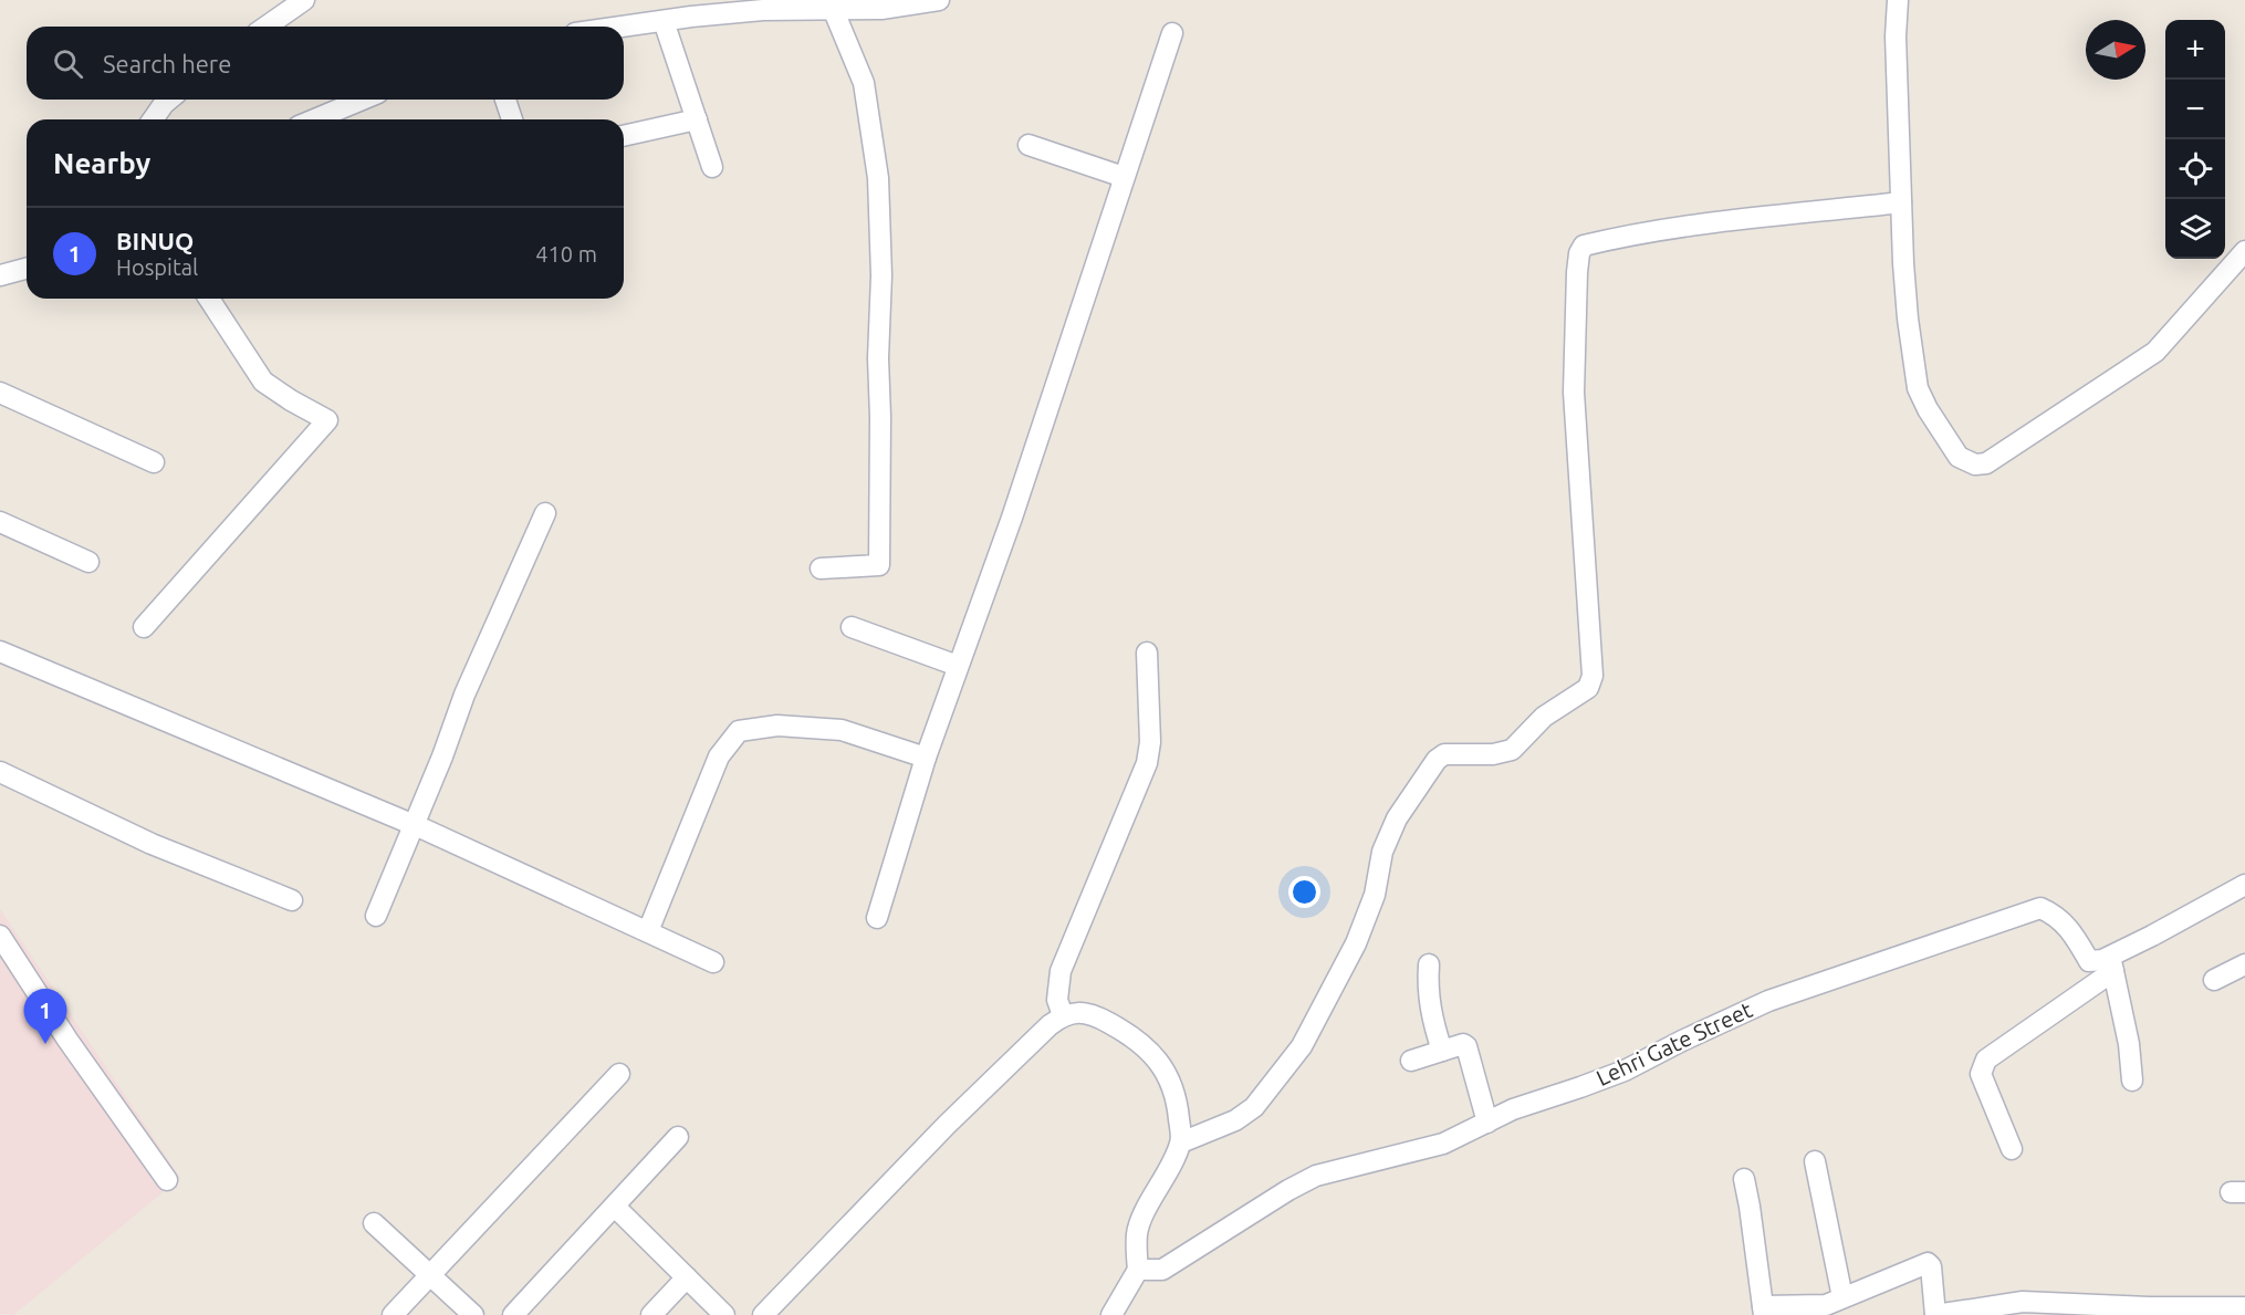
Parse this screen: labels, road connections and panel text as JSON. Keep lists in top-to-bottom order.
{
  "streets": {
    "street": ["Lehri Gate Street"]
  },
  "north": "right",
  "page": {
    "map_buttons": ["+", "−"],
    "search": "Search here",
    "heading": "Nearby",
    "list": [
      {
        "mark": "1",
        "name": "BINUQ",
        "note": "Hospital",
        "value": "410 m"
      }
    ],
    "pins": "1"
  }
}
